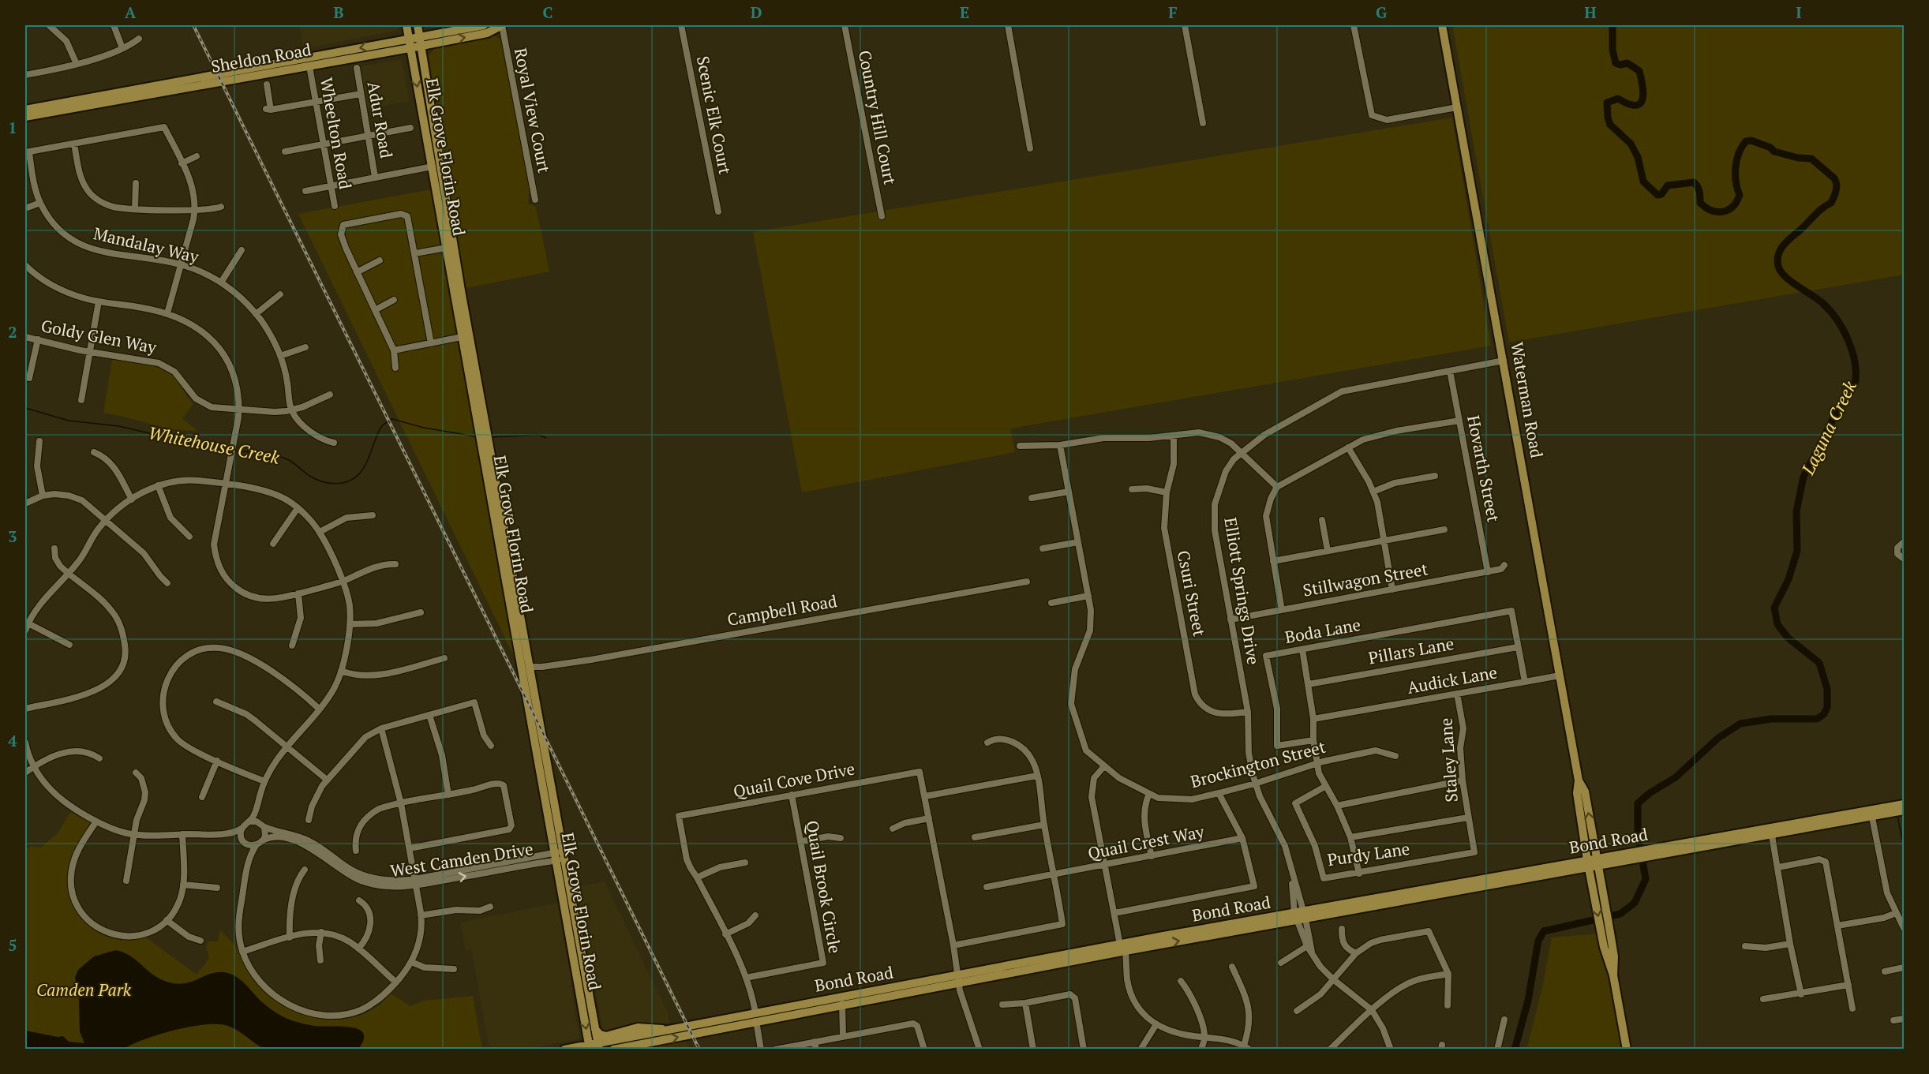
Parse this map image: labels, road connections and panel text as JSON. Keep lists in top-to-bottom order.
{
  "streets": {
    "main road": [
      "Sheldon Road",
      "Elk Grove Florin Road",
      "Waterman Road",
      "Bond Road"
    ],
    "street": [
      "Royal View Court",
      "Scenic Elk Court",
      "Country Hill Court",
      "Adur Road",
      "Wheelton Road",
      "Mandalay Way",
      "Goldy Glen Way",
      "Hovarth Street",
      "Stillwagon Street",
      "Elliott Springs Drive",
      "Csuri Street",
      "Campbell Road",
      "Boda Lane",
      "Pillars Lane",
      "Audick Lane",
      "Staley Lane",
      "Brockington Street",
      "Quail Cove Drive",
      "Quail Crest Way",
      "Purdy Lane",
      "West Camden Drive",
      "Quail Brook Circle"
    ]
  },
  "crossings": [
    ["Sheldon Road", "Royal View Court"],
    ["Sheldon Road", "Wheelton Road"],
    ["Sheldon Road", "Elk Grove Florin Road"],
    ["Elk Grove Florin Road", "Campbell Road"],
    ["Elk Grove Florin Road", "Bond Road"],
    ["Elk Grove Florin Road", "West Camden Drive"],
    ["Mandalay Way", "Goldy Glen Way"],
    ["Waterman Road", "Elliott Springs Drive"],
    ["Waterman Road", "Audick Lane"],
    ["Waterman Road", "Bond Road"],
    ["Hovarth Street", "Stillwagon Street"],
    ["Hovarth Street", "Elliott Springs Drive"],
    ["Stillwagon Street", "Elliott Springs Drive"],
    ["Elliott Springs Drive", "Csuri Street"],
    ["Elliott Springs Drive", "Brockington Street"],
    ["Elliott Springs Drive", "Bond Road"],
    ["Boda Lane", "Pillars Lane"],
    ["Audick Lane", "Staley Lane"],
    ["Staley Lane", "Purdy Lane"],
    ["Quail Cove Drive", "Bond Road"],
    ["Quail Cove Drive", "Quail Brook Circle"]
  ],
  "water": ["Laguna Creek", "Whitehouse Creek"],
  "parks": ["Camden Park"],
  "grid": {
    "columns": [
      "A",
      "B",
      "C",
      "D",
      "E",
      "F",
      "G",
      "H",
      "I"
    ],
    "rows": [
      "1",
      "2",
      "3",
      "4",
      "5"
    ]
  }
}
